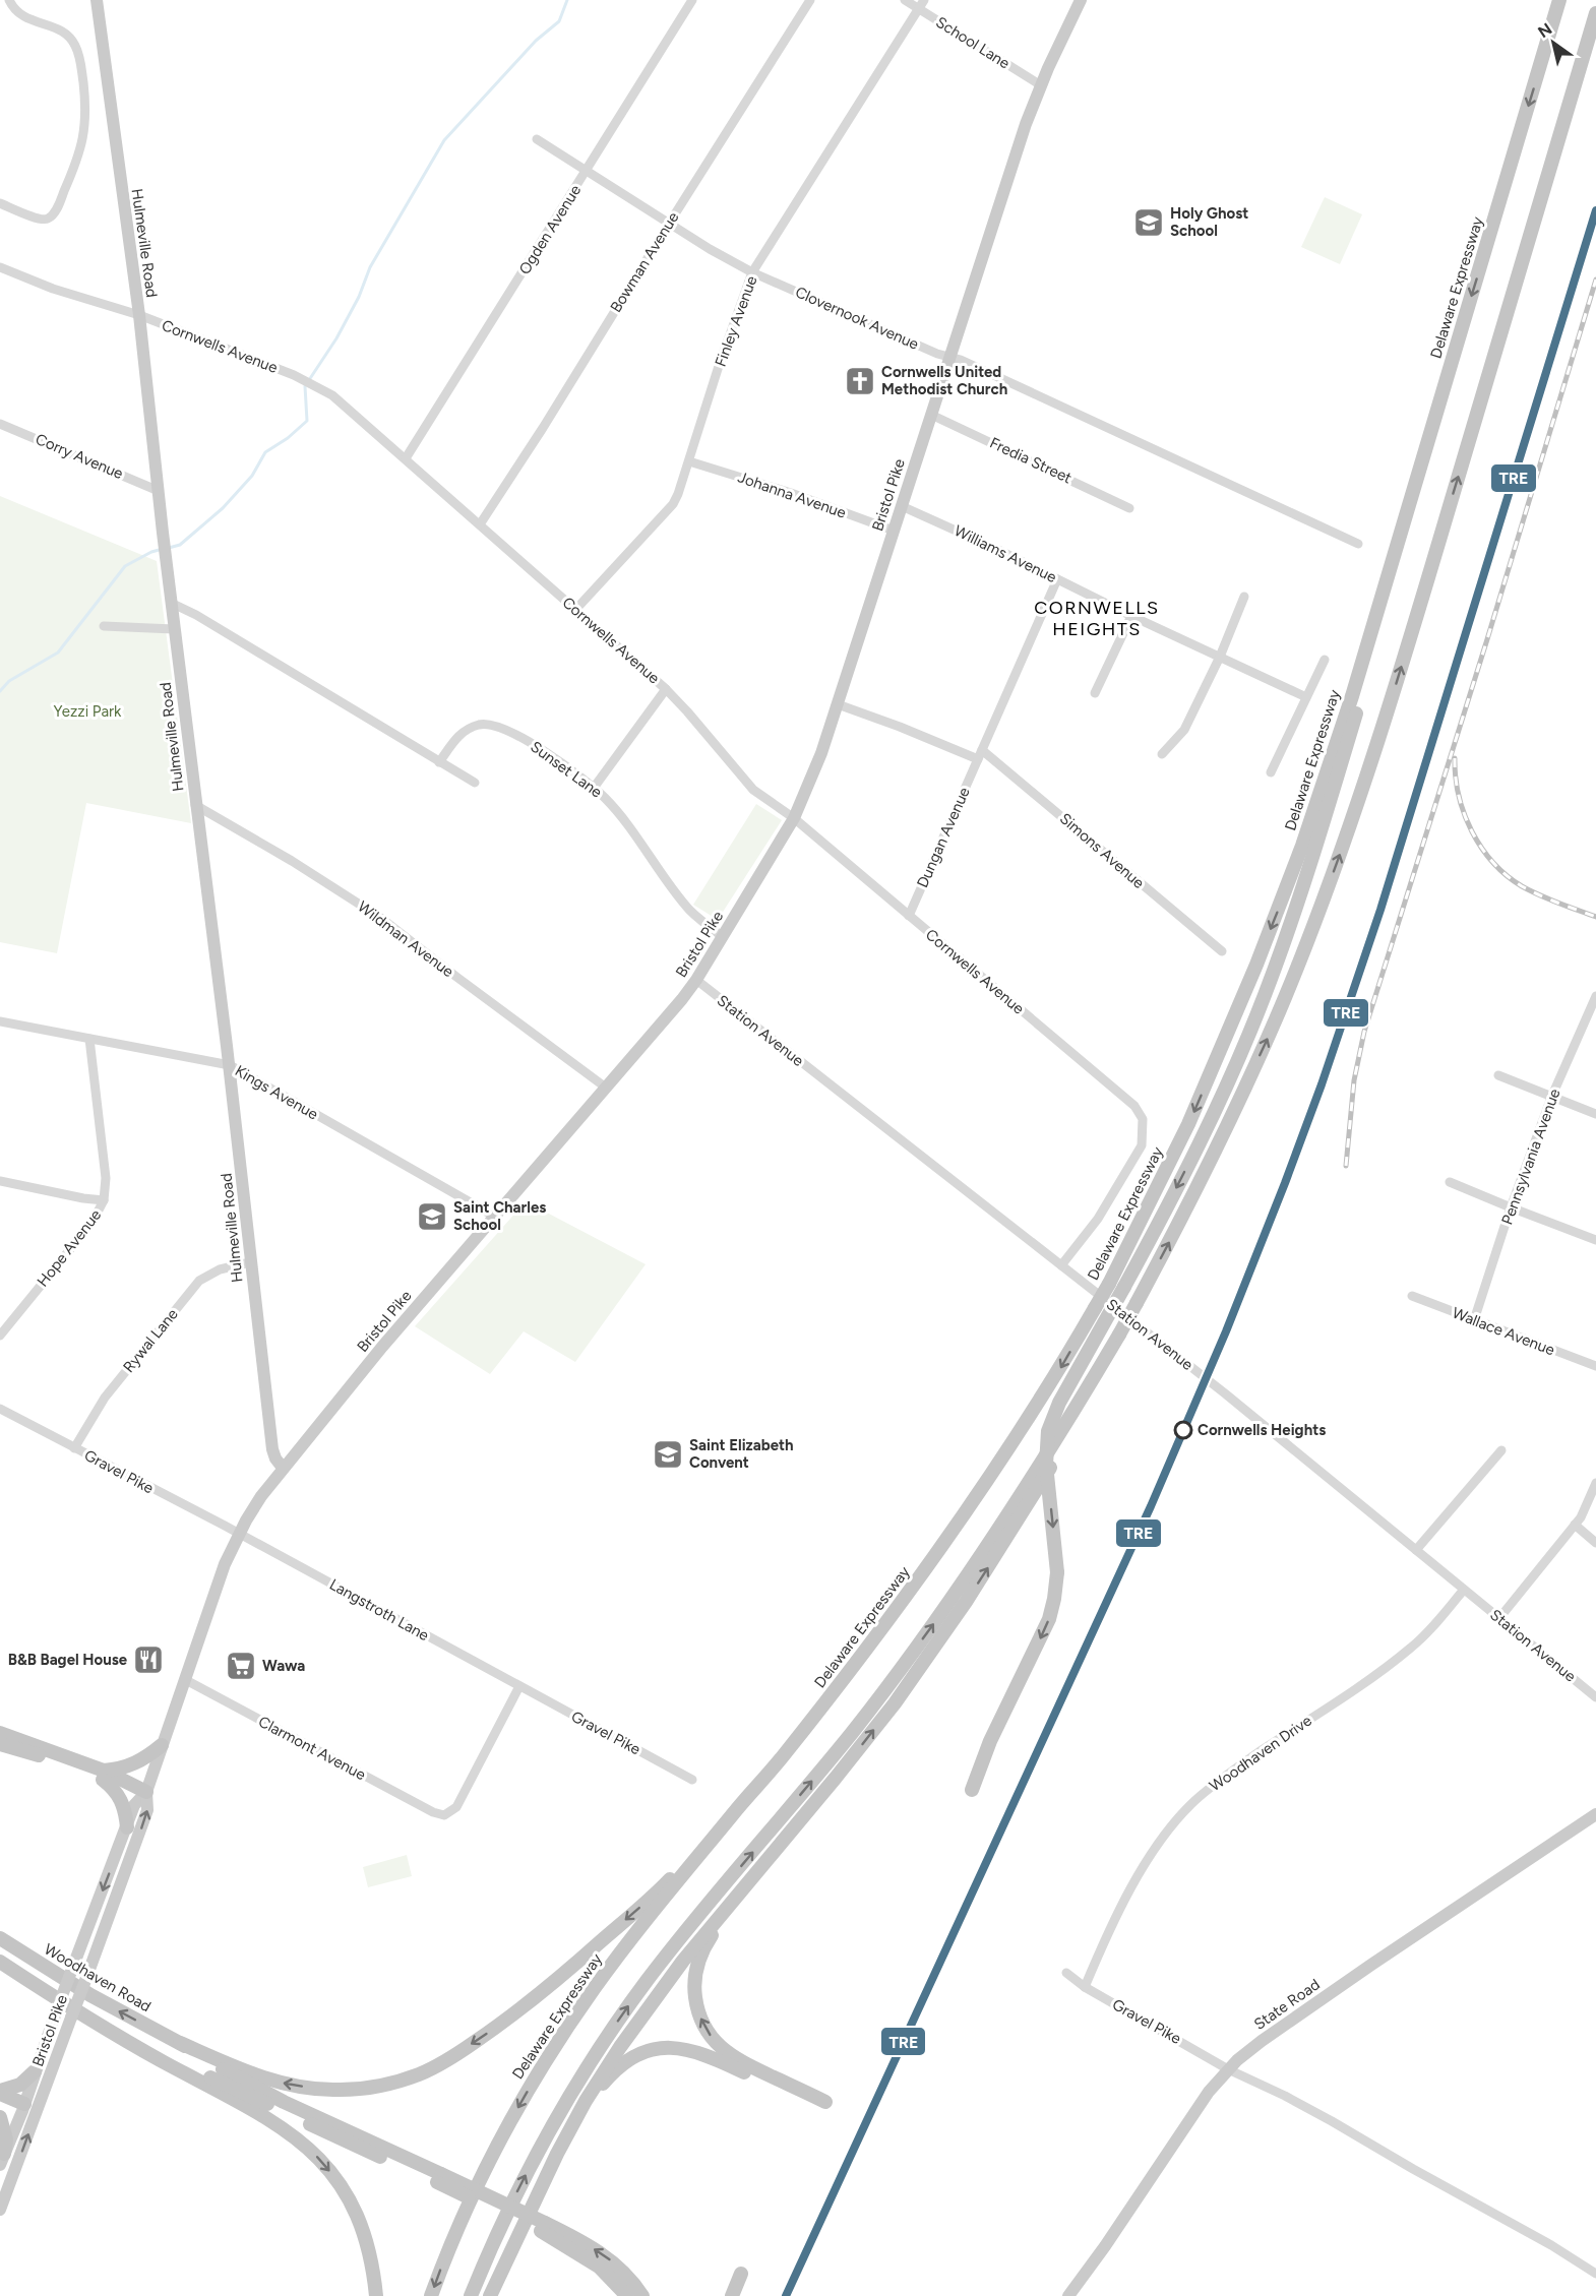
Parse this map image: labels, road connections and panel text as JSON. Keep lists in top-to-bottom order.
{
  "streets": {
    "highway": ["Delaware Expressway", "Woodhaven Road"],
    "main road": ["Hulmeville Road", "Bristol Pike", "State Road"],
    "street": [
      "School Lane",
      "Ogden Avenue",
      "Bowman Avenue",
      "Clovernook Avenue",
      "Finley Avenue",
      "Cornwells Avenue",
      "Corry Avenue",
      "Fredia Street",
      "Johanna Avenue",
      "Williams Avenue",
      "Sunset Lane",
      "Dungan Avenue",
      "Simons Avenue",
      "Wildman Avenue",
      "Station Avenue",
      "Kings Avenue",
      "Pennsylvania Avenue",
      "Hope Avenue",
      "Wallace Avenue",
      "Rywal Lane",
      "Gravel Pike",
      "Langstroth Lane",
      "Clarmont Avenue",
      "Woodhaven Drive"
    ]
  },
  "crossings": [
    ["School Lane", "Finley Avenue"],
    ["School Lane", "Bristol Pike"],
    ["Ogden Avenue", "Clovernook Avenue"],
    ["Ogden Avenue", "Cornwells Avenue"],
    ["Hulmeville Road", "Cornwells Avenue"],
    ["Hulmeville Road", "Corry Avenue"],
    ["Hulmeville Road", "Bristol Pike"],
    ["Hulmeville Road", "Wildman Avenue"],
    ["Hulmeville Road", "Kings Avenue"],
    ["Hulmeville Road", "Rywal Lane"],
    ["Bowman Avenue", "Clovernook Avenue"],
    ["Bowman Avenue", "Cornwells Avenue"],
    ["Clovernook Avenue", "Finley Avenue"],
    ["Clovernook Avenue", "Bristol Pike"],
    ["Finley Avenue", "Cornwells Avenue"],
    ["Finley Avenue", "Johanna Avenue"],
    ["Cornwells Avenue", "Bristol Pike"],
    ["Cornwells Avenue", "Dungan Avenue"],
    ["Cornwells Avenue", "Station Avenue"],
    ["Fredia Street", "Bristol Pike"],
    ["Johanna Avenue", "Bristol Pike"],
    ["Bristol Pike", "Williams Avenue"],
    ["Bristol Pike", "Sunset Lane"],
    ["Bristol Pike", "Simons Avenue"],
    ["Bristol Pike", "Wildman Avenue"],
    ["Bristol Pike", "Station Avenue"],
    ["Bristol Pike", "Kings Avenue"],
    ["Bristol Pike", "Gravel Pike"],
    ["Bristol Pike", "Langstroth Lane"],
    ["Bristol Pike", "Clarmont Avenue"],
    ["Williams Avenue", "Dungan Avenue"],
    ["Dungan Avenue", "Simons Avenue"],
    ["Station Avenue", "Woodhaven Drive"],
    ["Kings Avenue", "Hope Avenue"],
    ["Pennsylvania Avenue", "Wallace Avenue"],
    ["Rywal Lane", "Gravel Pike"],
    ["Gravel Pike", "Langstroth Lane"],
    ["Gravel Pike", "Clarmont Avenue"],
    ["Gravel Pike", "Woodhaven Drive"],
    ["Gravel Pike", "State Road"],
    ["Langstroth Lane", "Clarmont Avenue"]
  ],
  "districts": ["CORNWELLS HEIGHTS"],
  "parks": ["Yezzi Park"],
  "places": {
    "school or university": ["Holy Ghost School", "Saint Charles School", "Saint Elizabeth Convent"],
    "church": ["Cornwells United Methodist Church"],
    "other": ["Cornwells Heights"],
    "restaurant": ["B&B Bagel House"],
    "supermarket": ["Wawa"]
  },
  "lines": ["transit line TRE"],
  "north": "top left"
}
